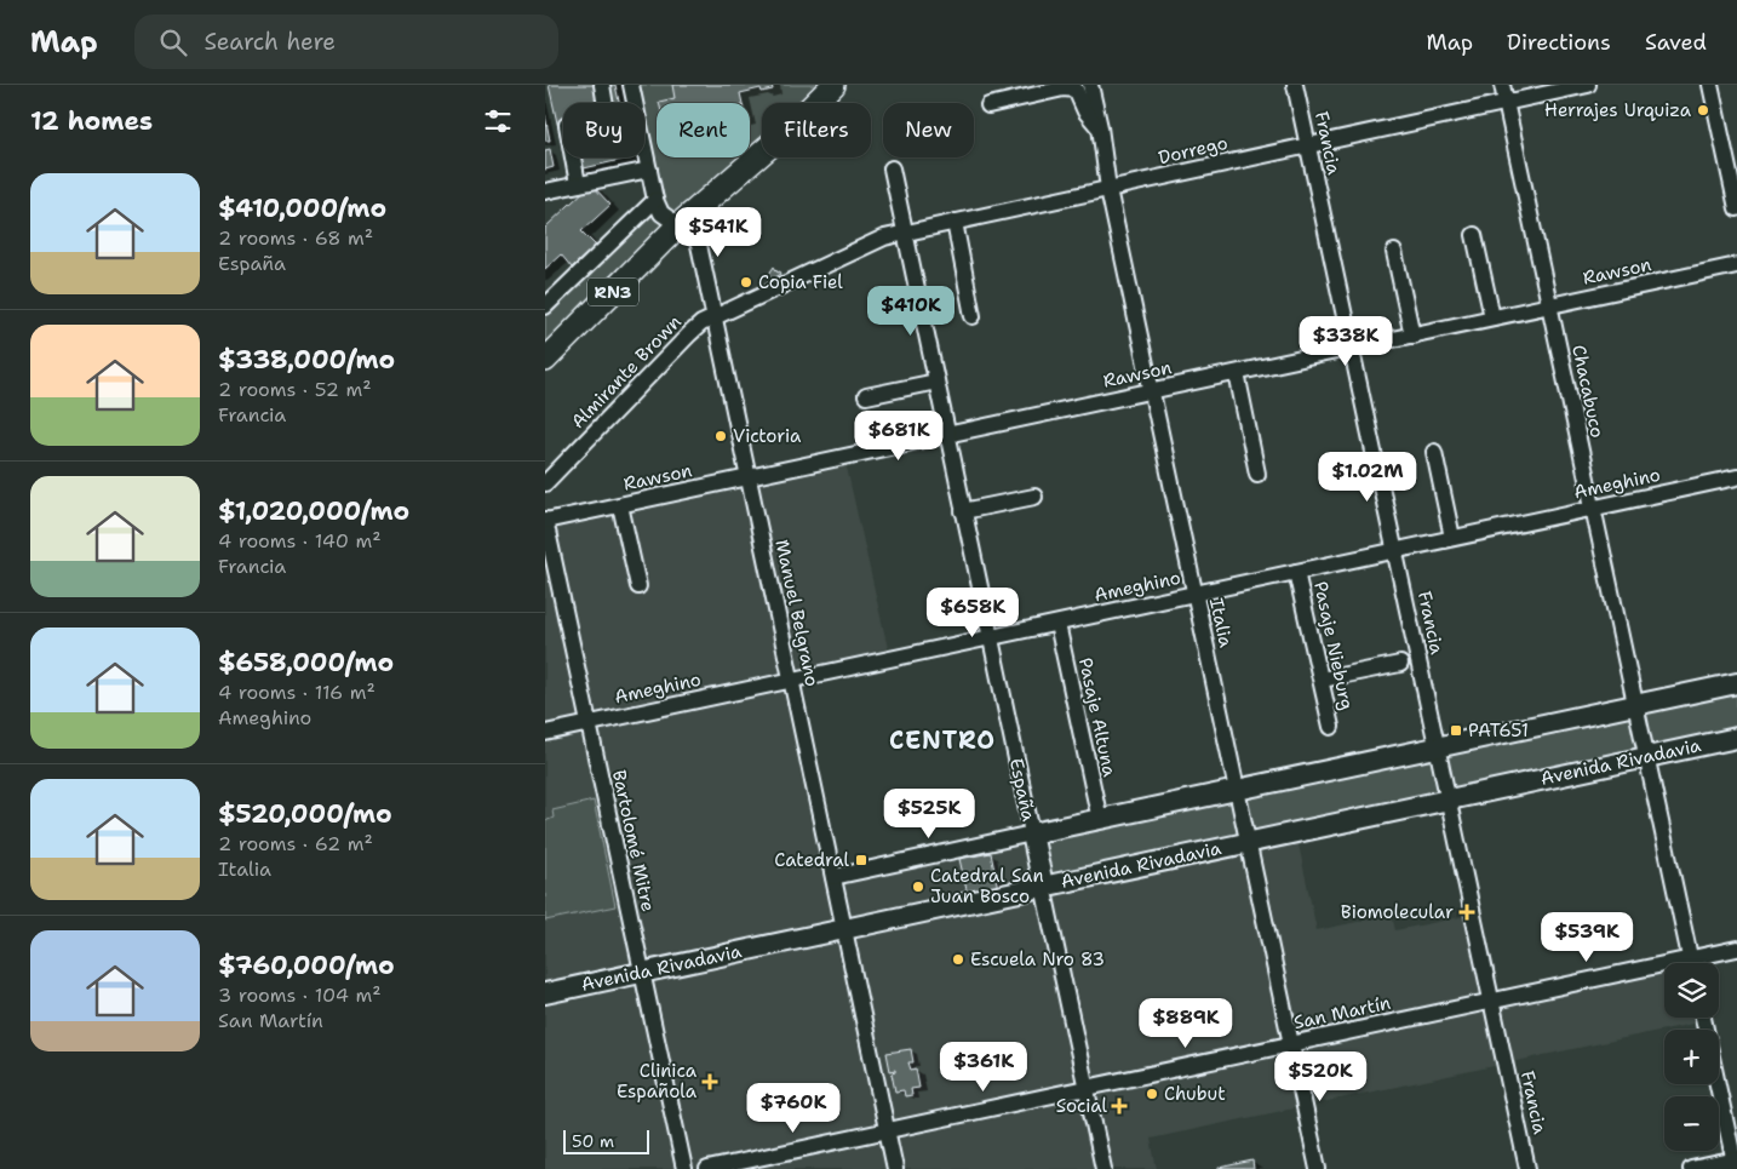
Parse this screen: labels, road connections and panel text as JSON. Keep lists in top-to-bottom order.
{
  "streets": {
    "highway": ["RN3"],
    "main road": ["Avenida Rivadavia", "España"],
    "street": [
      "Francia",
      "Dorrego",
      "Rawson",
      "Almirante Brown",
      "Chacabuco",
      "Ameghino",
      "Manuel Belgrano",
      "Italia",
      "Pasaje Nieburg",
      "Pasaje Altuna",
      "Bartolomé Mitre",
      "San Martín"
    ]
  },
  "crossings": [
    ["Francia", "Dorrego"],
    ["Francia", "Rawson"],
    ["Francia", "Ameghino"],
    ["Francia", "Avenida Rivadavia"],
    ["Francia", "San Martín"],
    ["Dorrego", "Almirante Brown"],
    ["Dorrego", "Chacabuco"],
    ["Dorrego", "Manuel Belgrano"],
    ["Dorrego", "Italia"],
    ["Dorrego", "España"],
    ["Rawson", "Chacabuco"],
    ["Rawson", "Manuel Belgrano"],
    ["Rawson", "Italia"],
    ["Rawson", "España"],
    ["Rawson", "Bartolomé Mitre"],
    ["RN3", "Manuel Belgrano"],
    ["Almirante Brown", "Manuel Belgrano"],
    ["Chacabuco", "Ameghino"],
    ["Chacabuco", "Avenida Rivadavia"],
    ["Ameghino", "Manuel Belgrano"],
    ["Ameghino", "Italia"],
    ["Ameghino", "Pasaje Nieburg"],
    ["Ameghino", "Pasaje Altuna"],
    ["Ameghino", "España"],
    ["Ameghino", "Bartolomé Mitre"],
    ["Manuel Belgrano", "Avenida Rivadavia"],
    ["Manuel Belgrano", "San Martín"],
    ["Italia", "Avenida Rivadavia"],
    ["Italia", "San Martín"],
    ["Avenida Rivadavia", "España"],
    ["Avenida Rivadavia", "Bartolomé Mitre"],
    ["España", "San Martín"]
  ],
  "districts": ["CENTRO"],
  "places": {
    "other": [
      "Herrajes Urquiza",
      "Copia Fiel",
      "Victoria",
      "Catedral San Juan Bosco",
      "Escuela Nro 83",
      "Chubut"
    ],
    "transit": ["PAT651", "Catedral"],
    "health": ["Biomolecular", "Clinica Española", "Social"]
  },
  "scale_bar": "50 m",
  "page": {
    "header": "Map",
    "search": "Search here",
    "nav": ["Map", "Directions", "Saved"],
    "heading": "12 homes",
    "chip": [
      "Buy",
      "Rent",
      "Filters",
      "New"
    ],
    "list": [
      {
        "name": "$410,000/mo",
        "note": "2 rooms · 68 m² · España"
      },
      {
        "name": "$338,000/mo",
        "note": "2 rooms · 52 m² · Francia"
      },
      {
        "name": "$1,020,000/mo",
        "note": "4 rooms · 140 m² · Francia"
      },
      {
        "name": "$658,000/mo",
        "note": "4 rooms · 116 m² · Ameghino"
      },
      {
        "name": "$520,000/mo",
        "note": "2 rooms · 62 m² · Italia"
      },
      {
        "name": "$760,000/mo",
        "note": "3 rooms · 104 m² · San Martín"
      }
    ],
    "price": [
      "$541K",
      "$410K",
      "$338K",
      "$681K",
      "$1.02M",
      "$658K",
      "$525K",
      "$539K",
      "$889K",
      "$361K",
      "$520K",
      "$760K"
    ],
    "map_buttons": ["+", "−"],
    "scale": "50 m"
  }
}
